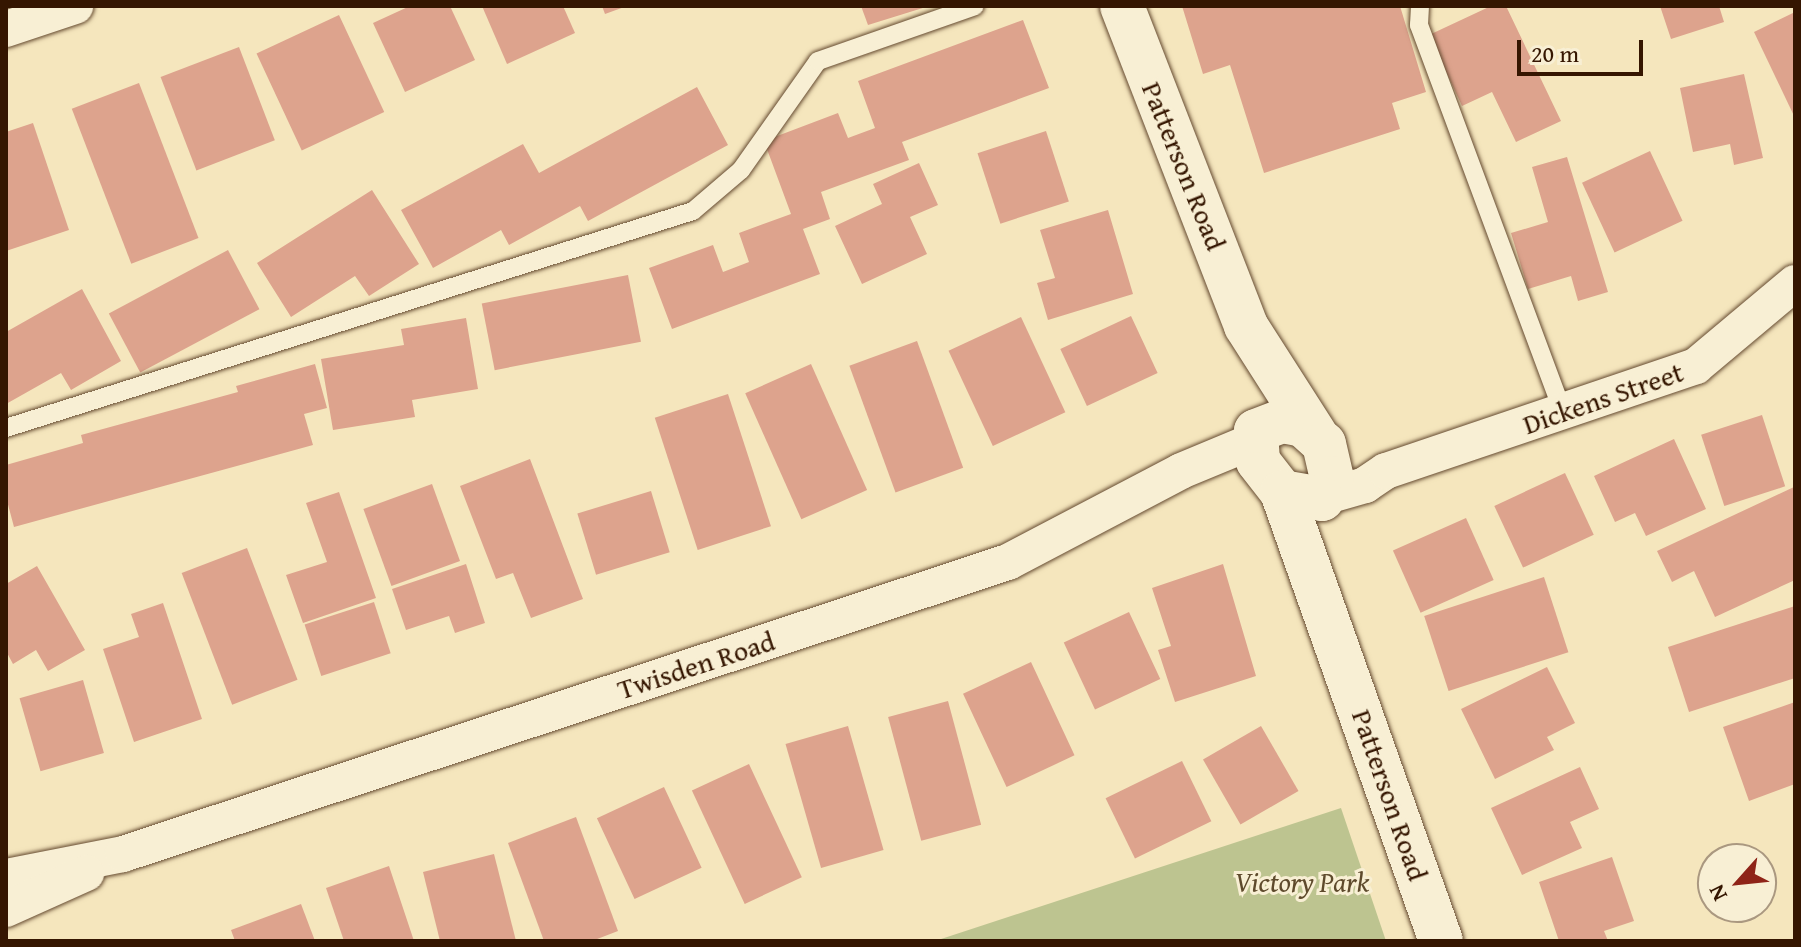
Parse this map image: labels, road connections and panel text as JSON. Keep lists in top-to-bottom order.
{
  "streets": {
    "street": ["Patterson Road", "Dickens Street", "Twisden Road"]
  },
  "crossings": [
    ["Patterson Road", "Dickens Street"],
    ["Patterson Road", "Twisden Road"]
  ],
  "parks": ["Victory Park"],
  "scale_bar": "20 m",
  "north": "bottom left"
}
